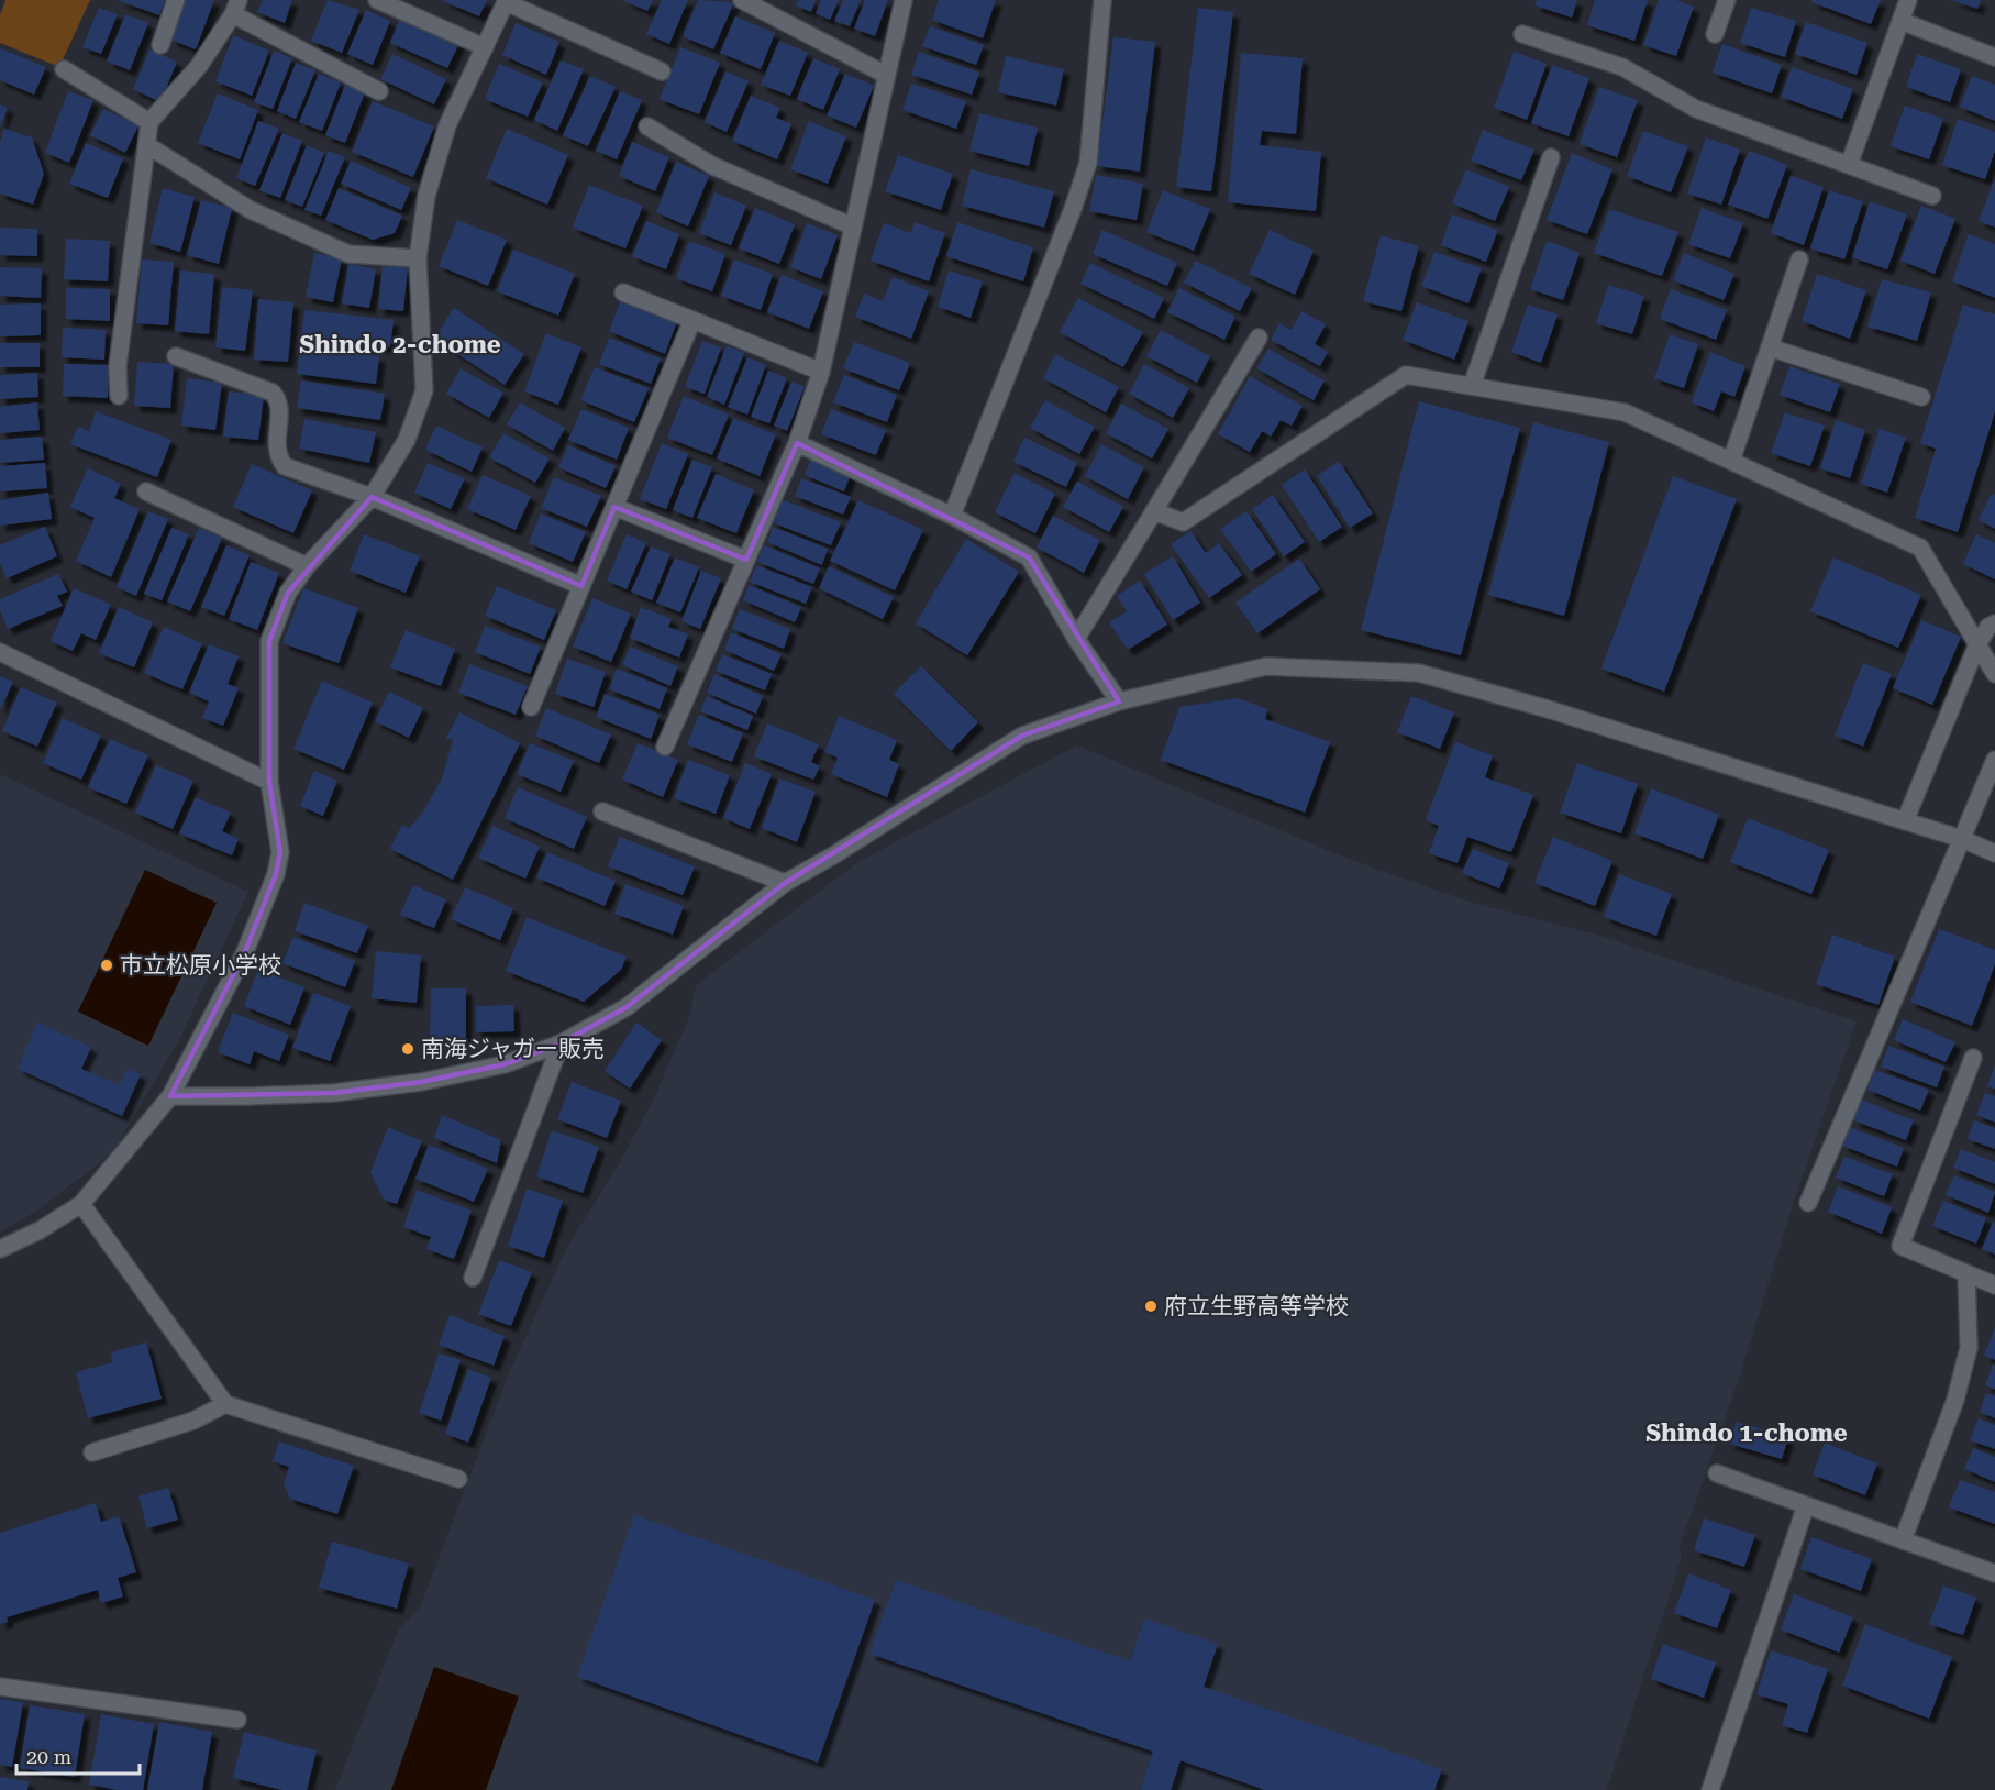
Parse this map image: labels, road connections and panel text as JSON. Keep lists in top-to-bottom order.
{
  "districts": ["Shindo 2-chome", "Shindo 1-chome"],
  "places": ["市立松原小学校", "南海ジャガー販売", "府立生野高等学校"],
  "scale_bar": "20 m"
}
